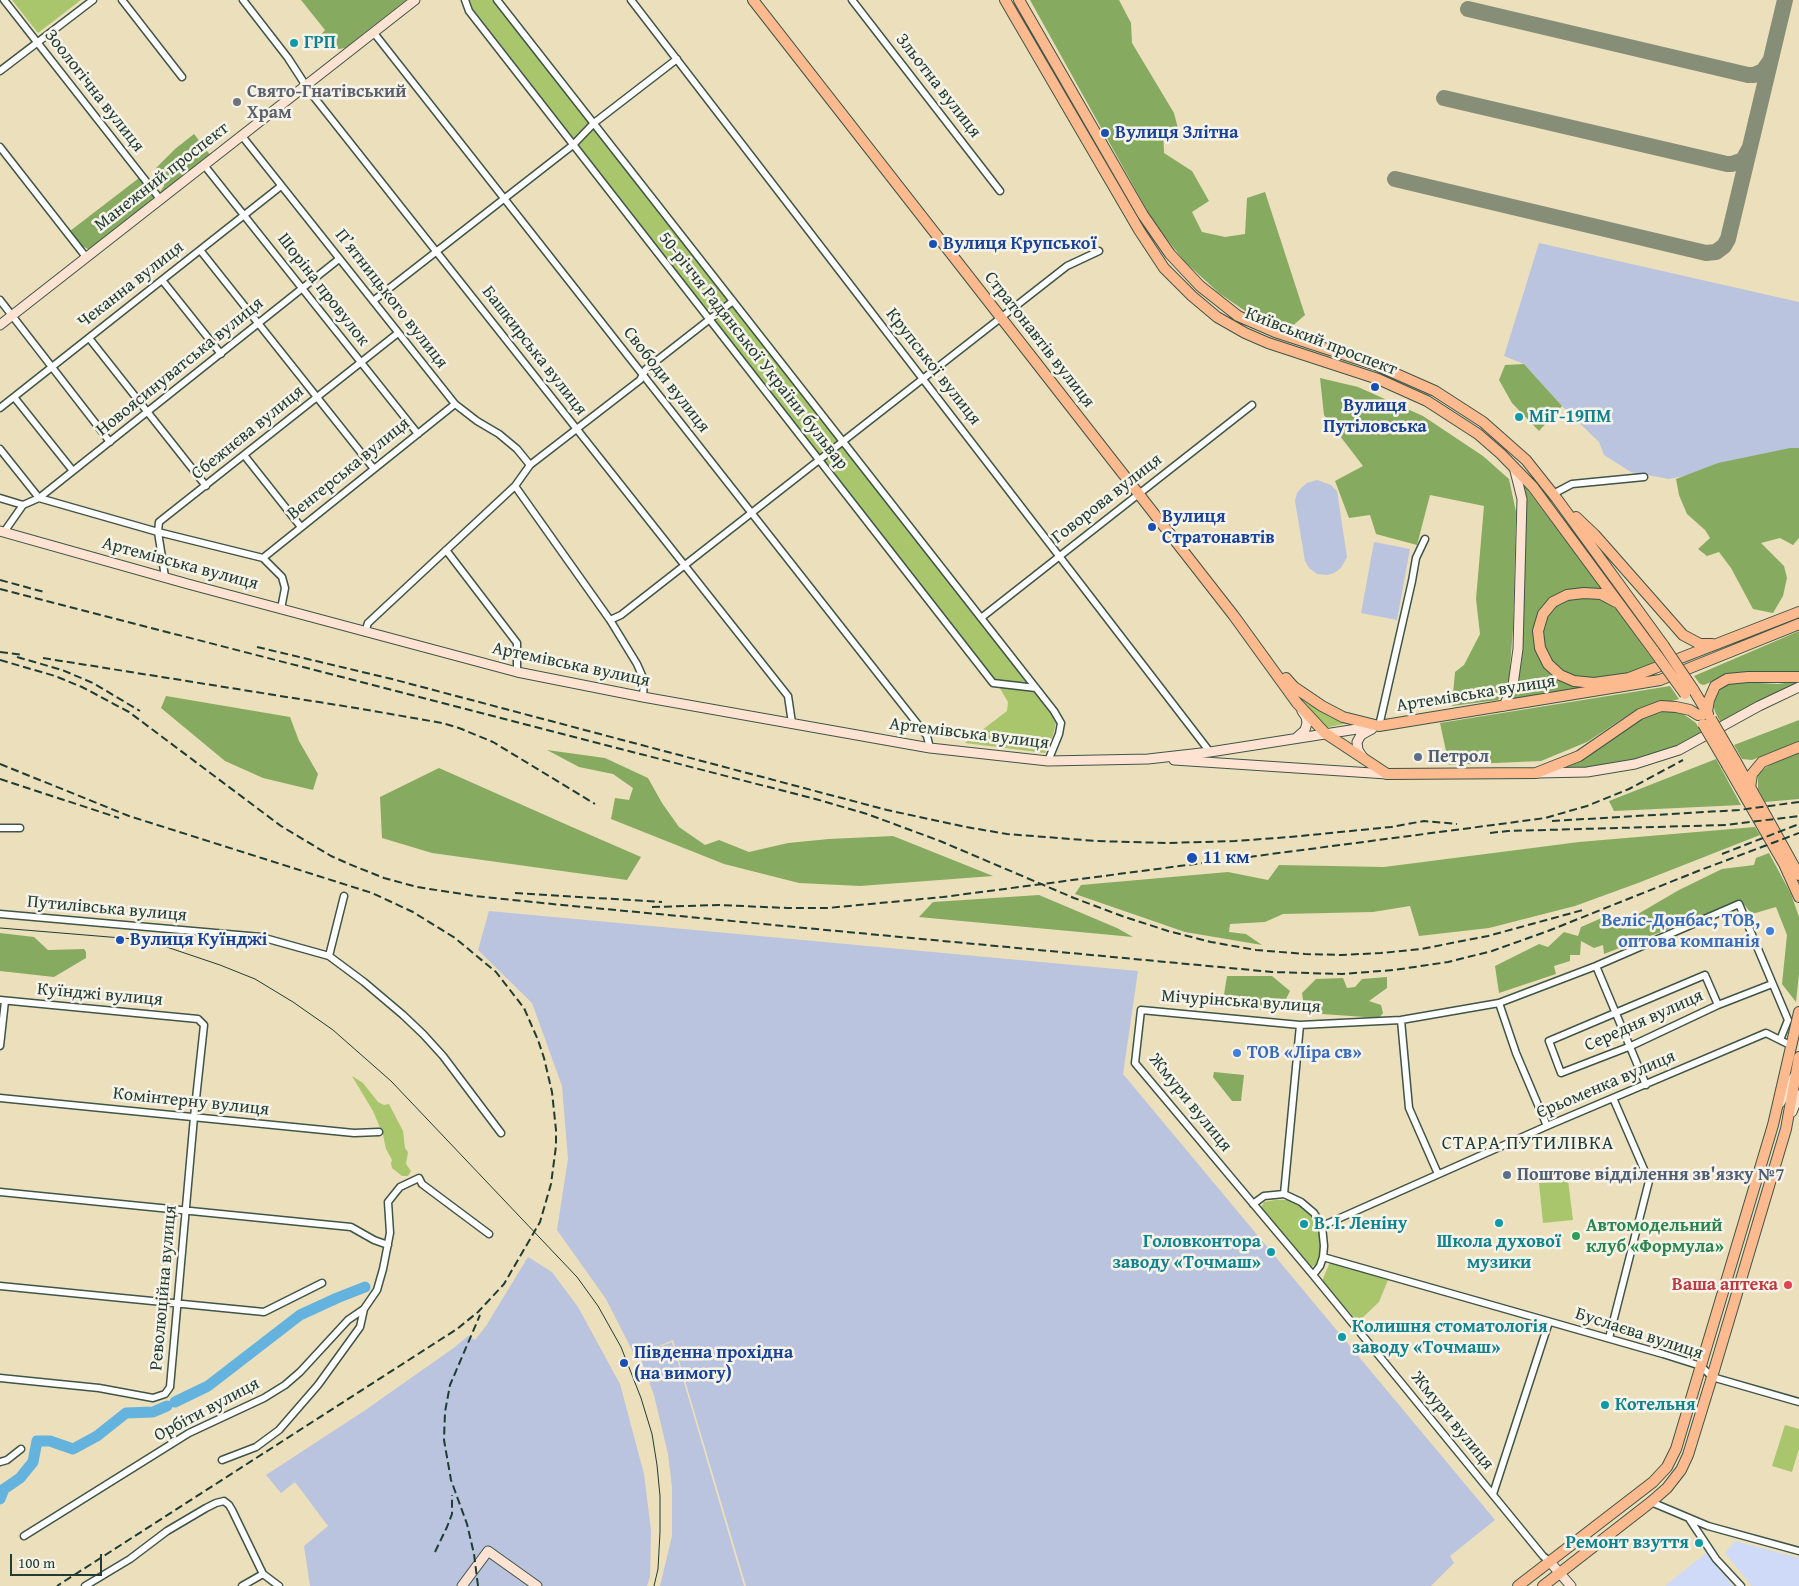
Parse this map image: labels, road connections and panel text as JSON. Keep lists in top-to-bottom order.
{
  "streets": {
    "main road": [
      "Манежний проспект",
      "Стратонавтів вулиця",
      "Київський проспект",
      "Артемівська вулиця"
    ],
    "street": [
      "Зльотна вулиця",
      "Зоологічна вулиця",
      "Чеканна вулиця",
      "Шоріна провулок",
      "П’ятницького вулиця",
      "Башкирська вулиця",
      "50-річчя Радянської України бульвар",
      "Новоясинуватська вулиця",
      "Крупської вулиця",
      "Свободи вулиця",
      "Сбежнєва вулиця",
      "Венгерська вулиця",
      "Говорова вулиця",
      "Путилівська вулиця",
      "Куїнджі вулиця",
      "Мічурінська вулиця",
      "Середня вулиця",
      "Єрьоменка вулиця",
      "Комінтерну вулиця",
      "Жмури вулиця",
      "Революційна вулиця",
      "Буслаєва вулиця",
      "Орбіти вулиця"
    ]
  },
  "crossings": [
    ["Зоологічна вулиця", "Манежний проспект"],
    ["Манежний проспект", "Шоріна провулок"],
    ["Манежний проспект", "П’ятницького вулиця"],
    ["Манежний проспект", "Башкирська вулиця"],
    ["Манежний проспект", "Свободи вулиця"],
    ["Чеканна вулиця", "Шоріна провулок"],
    ["Чеканна вулиця", "П’ятницького вулиця"],
    ["Шоріна провулок", "Новоясинуватська вулиця"],
    ["Шоріна провулок", "Сбежнєва вулиця"],
    ["Шоріна провулок", "Венгерська вулиця"],
    ["П’ятницького вулиця", "Новоясинуватська вулиця"],
    ["П’ятницького вулиця", "Сбежнєва вулиця"],
    ["П’ятницького вулиця", "Венгерська вулиця"],
    ["Стратонавтів вулиця", "Говорова вулиця"],
    ["Стратонавтів вулиця", "Артемівська вулиця"],
    ["Башкирська вулиця", "Артемівська вулиця"],
    ["50-річчя Радянської України бульвар", "Говорова вулиця"],
    ["50-річчя Радянської України бульвар", "Артемівська вулиця"],
    ["Новоясинуватська вулиця", "Артемівська вулиця"],
    ["Крупської вулиця", "Говорова вулиця"],
    ["Крупської вулиця", "Артемівська вулиця"],
    ["Свободи вулиця", "Артемівська вулиця"],
    ["Сбежнєва вулиця", "Артемівська вулиця"],
    ["Венгерська вулиця", "Артемівська вулиця"],
    ["Куїнджі вулиця", "Революційна вулиця"],
    ["Мічурінська вулиця", "Жмури вулиця"],
    ["Комінтерну вулиця", "Революційна вулиця"]
  ],
  "districts": ["СТАРА ПУТИЛІВКА"],
  "places": [
    "ГРП",
    "Свято-Гнатівський Храм",
    "Вулиця Злітна",
    "Вулиця Крупської",
    "Вулиця Путіловська",
    "МіГ-19ПМ",
    "Вулиця Стратонавтів",
    "Петрол",
    "11 км",
    "Веліс-Донбас, ТОВ, оптова компанія",
    "Вулиця Куїнджі",
    "ТОВ «Ліра св»",
    "Поштове відділення зв'язку №7",
    "Школа духової музики",
    "В. І. Леніну",
    "Автомодельний клуб «Формула»",
    "Головконтора заводу «Точмаш»",
    "Ваша аптека",
    "Колишня стоматологія заводу «Точмаш»",
    "Південна прохідна (на вимогу)",
    "Котельня",
    "Ремонт взуття"
  ],
  "scale_bar": "100 m"
}
